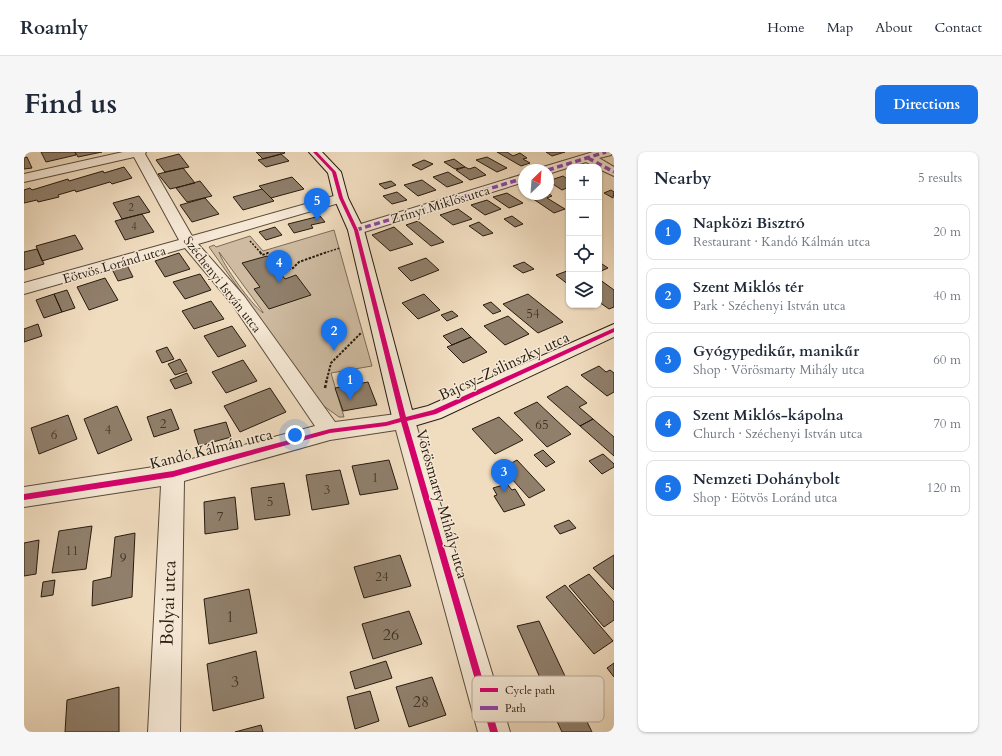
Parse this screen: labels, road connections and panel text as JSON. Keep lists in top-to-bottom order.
{
  "streets": {
    "street": [
      "Zrínyi Miklós utca",
      "Eötvös Loránd utca",
      "Széchenyi István utca",
      "Bajcsy-Zsilinszky utca",
      "Kandó Kálmán utca",
      "Vörösmarty Mihály utca",
      "Bolyai utca"
    ]
  },
  "crossings": [
    ["Zrínyi Miklós utca", "Vörösmarty Mihály utca"],
    ["Eötvös Loránd utca", "Széchenyi István utca"],
    ["Eötvös Loránd utca", "Vörösmarty Mihály utca"],
    ["Széchenyi István utca", "Kandó Kálmán utca"],
    ["Bajcsy-Zsilinszky utca", "Kandó Kálmán utca"],
    ["Bajcsy-Zsilinszky utca", "Vörösmarty Mihály utca"],
    ["Kandó Kálmán utca", "Vörösmarty Mihály utca"],
    ["Kandó Kálmán utca", "Bolyai utca"]
  ],
  "house_numbers": [
    "2",
    "4",
    "54",
    "2",
    "65",
    "4",
    "6",
    "1",
    "3",
    "5",
    "7",
    "11",
    "9",
    "24",
    "1",
    "26",
    "3",
    "28"
  ],
  "legend": ["Cycle path", "Path"],
  "north": "top right",
  "page": {
    "header": "Roamly",
    "nav": [
      "Home",
      "Map",
      "About",
      "Contact"
    ],
    "title": "Find us",
    "buttons": "Directions",
    "heading": ["Nearby", "5 results"],
    "map_buttons": ["+", "−"],
    "pins": [
      "5",
      "4",
      "2",
      "1",
      "3"
    ],
    "list": [
      {
        "mark": "1",
        "name": "Napközi Bisztró",
        "note": "Restaurant · Kandó Kálmán utca",
        "value": "20 m"
      },
      {
        "mark": "2",
        "name": "Szent Miklós tér",
        "note": "Park · Széchenyi István utca",
        "value": "40 m"
      },
      {
        "mark": "3",
        "name": "Gyógypedikűr, manikűr",
        "note": "Shop · Vörösmarty Mihály utca",
        "value": "60 m"
      },
      {
        "mark": "4",
        "name": "Szent Miklós-kápolna",
        "note": "Church · Széchenyi István utca",
        "value": "70 m"
      },
      {
        "mark": "5",
        "name": "Nemzeti Dohánybolt",
        "note": "Shop · Eötvös Loránd utca",
        "value": "120 m"
      }
    ]
  }
}
